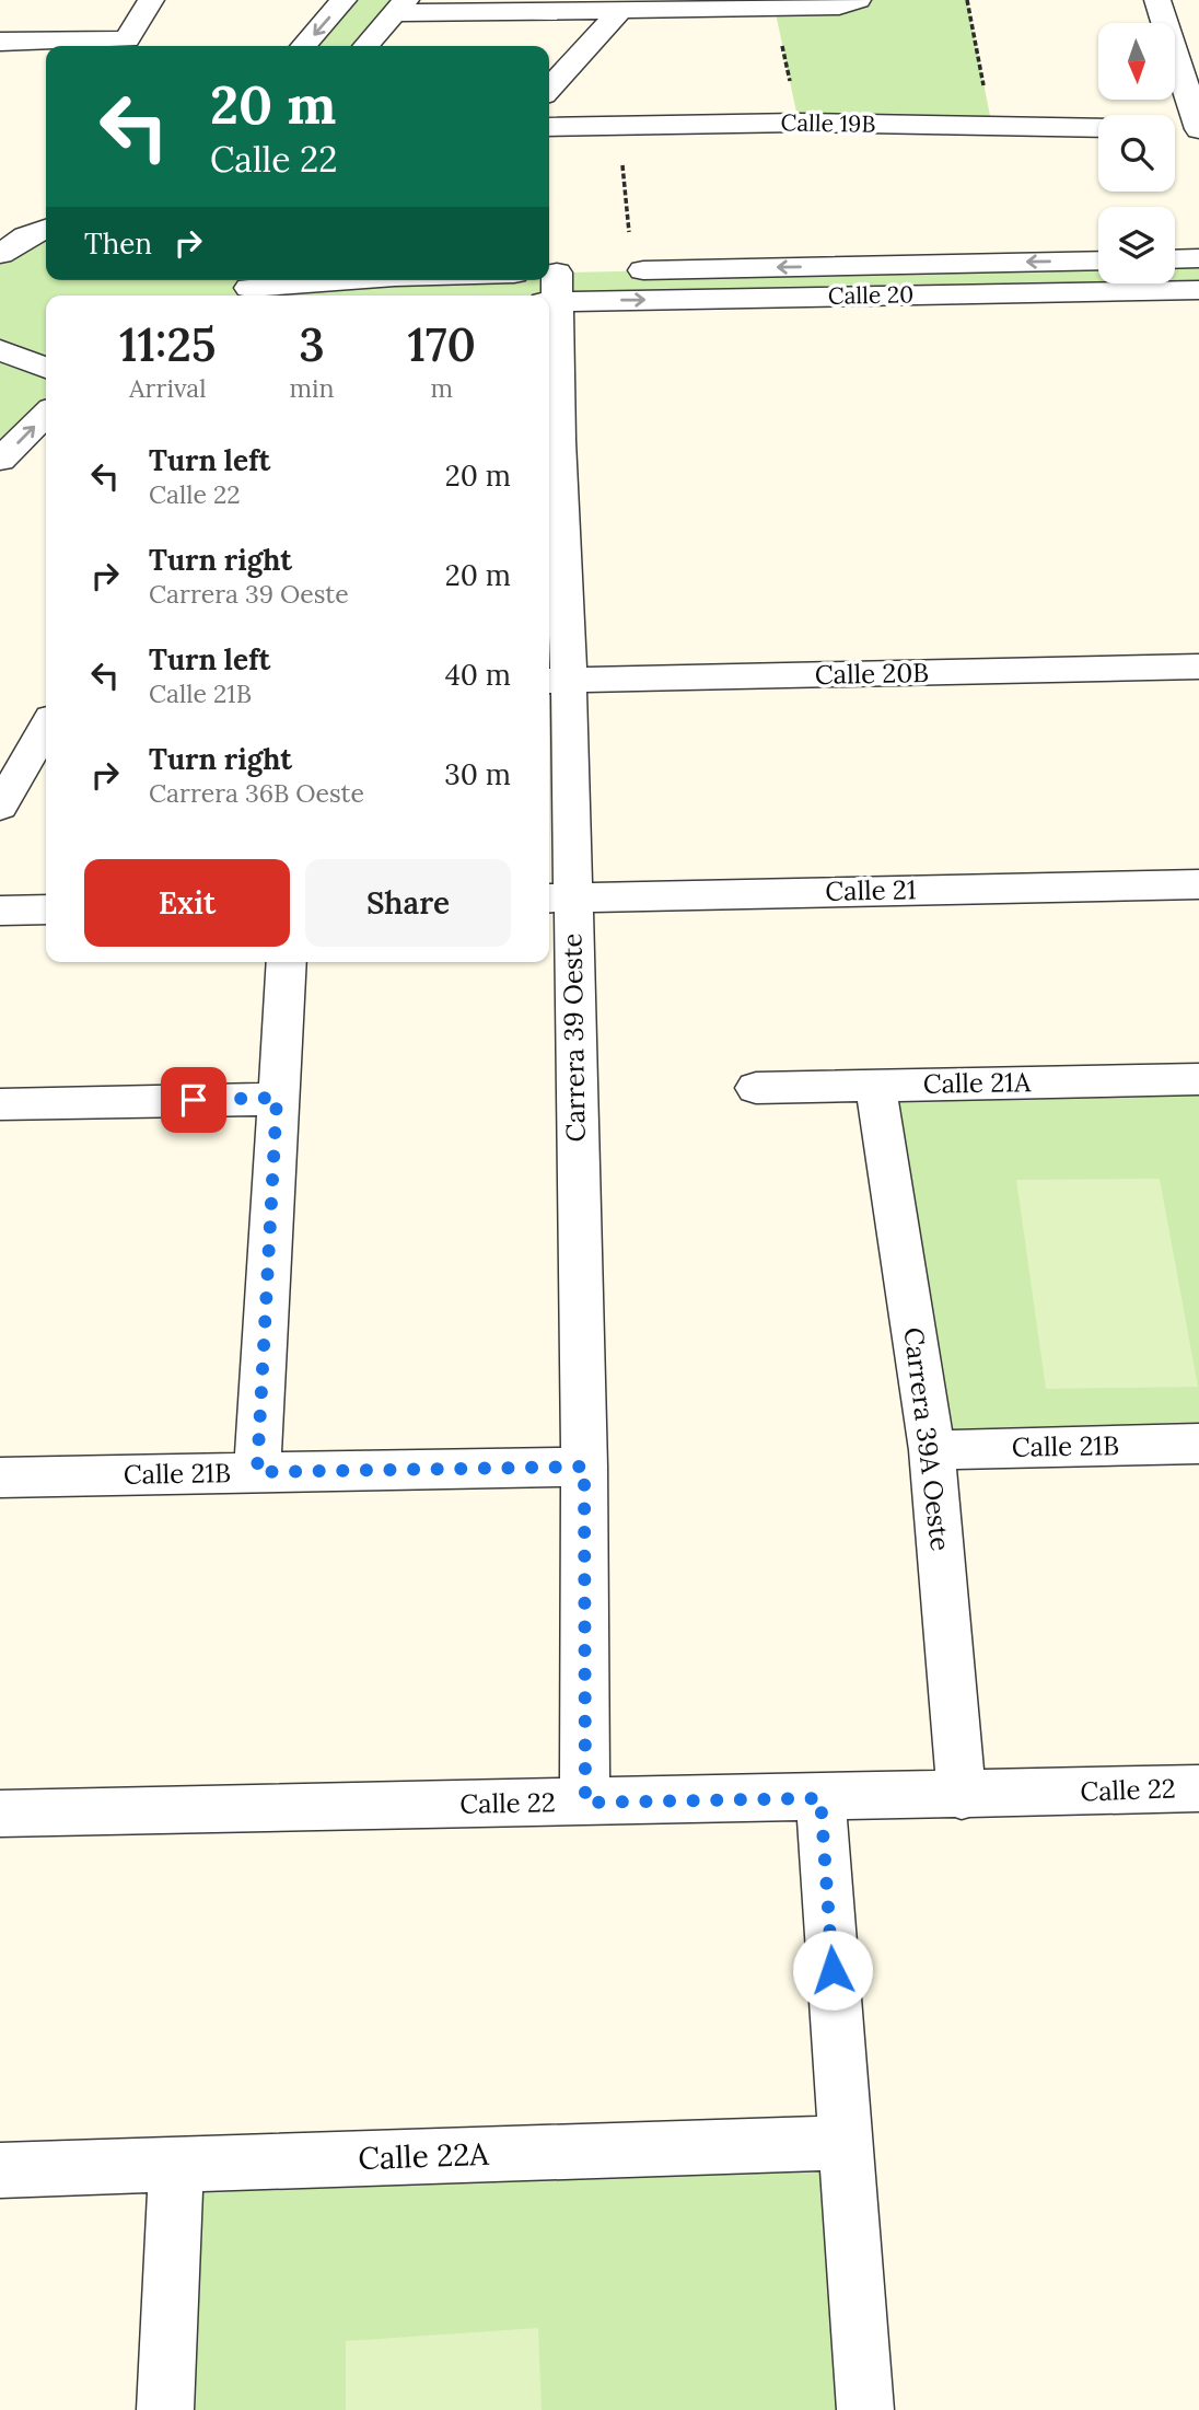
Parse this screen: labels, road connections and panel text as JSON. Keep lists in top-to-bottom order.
{
  "streets": {
    "street": [
      "Calle 19B",
      "Calle 20",
      "Calle 20B",
      "Calle 21",
      "Carrera 39 Oeste",
      "Calle 21A",
      "Carrera 39A Oeste",
      "Calle 21B",
      "Calle 22",
      "Calle 22A"
    ]
  },
  "crossings": [
    ["Calle 20", "Carrera 39 Oeste"],
    ["Calle 20B", "Carrera 39 Oeste"],
    ["Calle 21", "Carrera 39 Oeste"],
    ["Carrera 39 Oeste", "Calle 21B"],
    ["Carrera 39 Oeste", "Calle 22"],
    ["Calle 21A", "Carrera 39A Oeste"],
    ["Carrera 39A Oeste", "Calle 21B"],
    ["Carrera 39A Oeste", "Calle 22"]
  ],
  "north": "bottom",
  "page": {
    "turn": ["20 m", "Calle 22"],
    "then": "Then",
    "eta": [
      "11:25",
      "Arrival",
      "3",
      "min",
      "170",
      "m"
    ],
    "list": [
      {
        "name": "Turn left",
        "note": "Calle 22",
        "value": "20 m"
      },
      {
        "name": "Turn right",
        "note": "Carrera 39 Oeste",
        "value": "20 m"
      },
      {
        "name": "Turn left",
        "note": "Calle 21B",
        "value": "40 m"
      },
      {
        "name": "Turn right",
        "note": "Carrera 36B Oeste",
        "value": "30 m"
      }
    ],
    "buttons": ["Exit", "Share"]
  }
}
